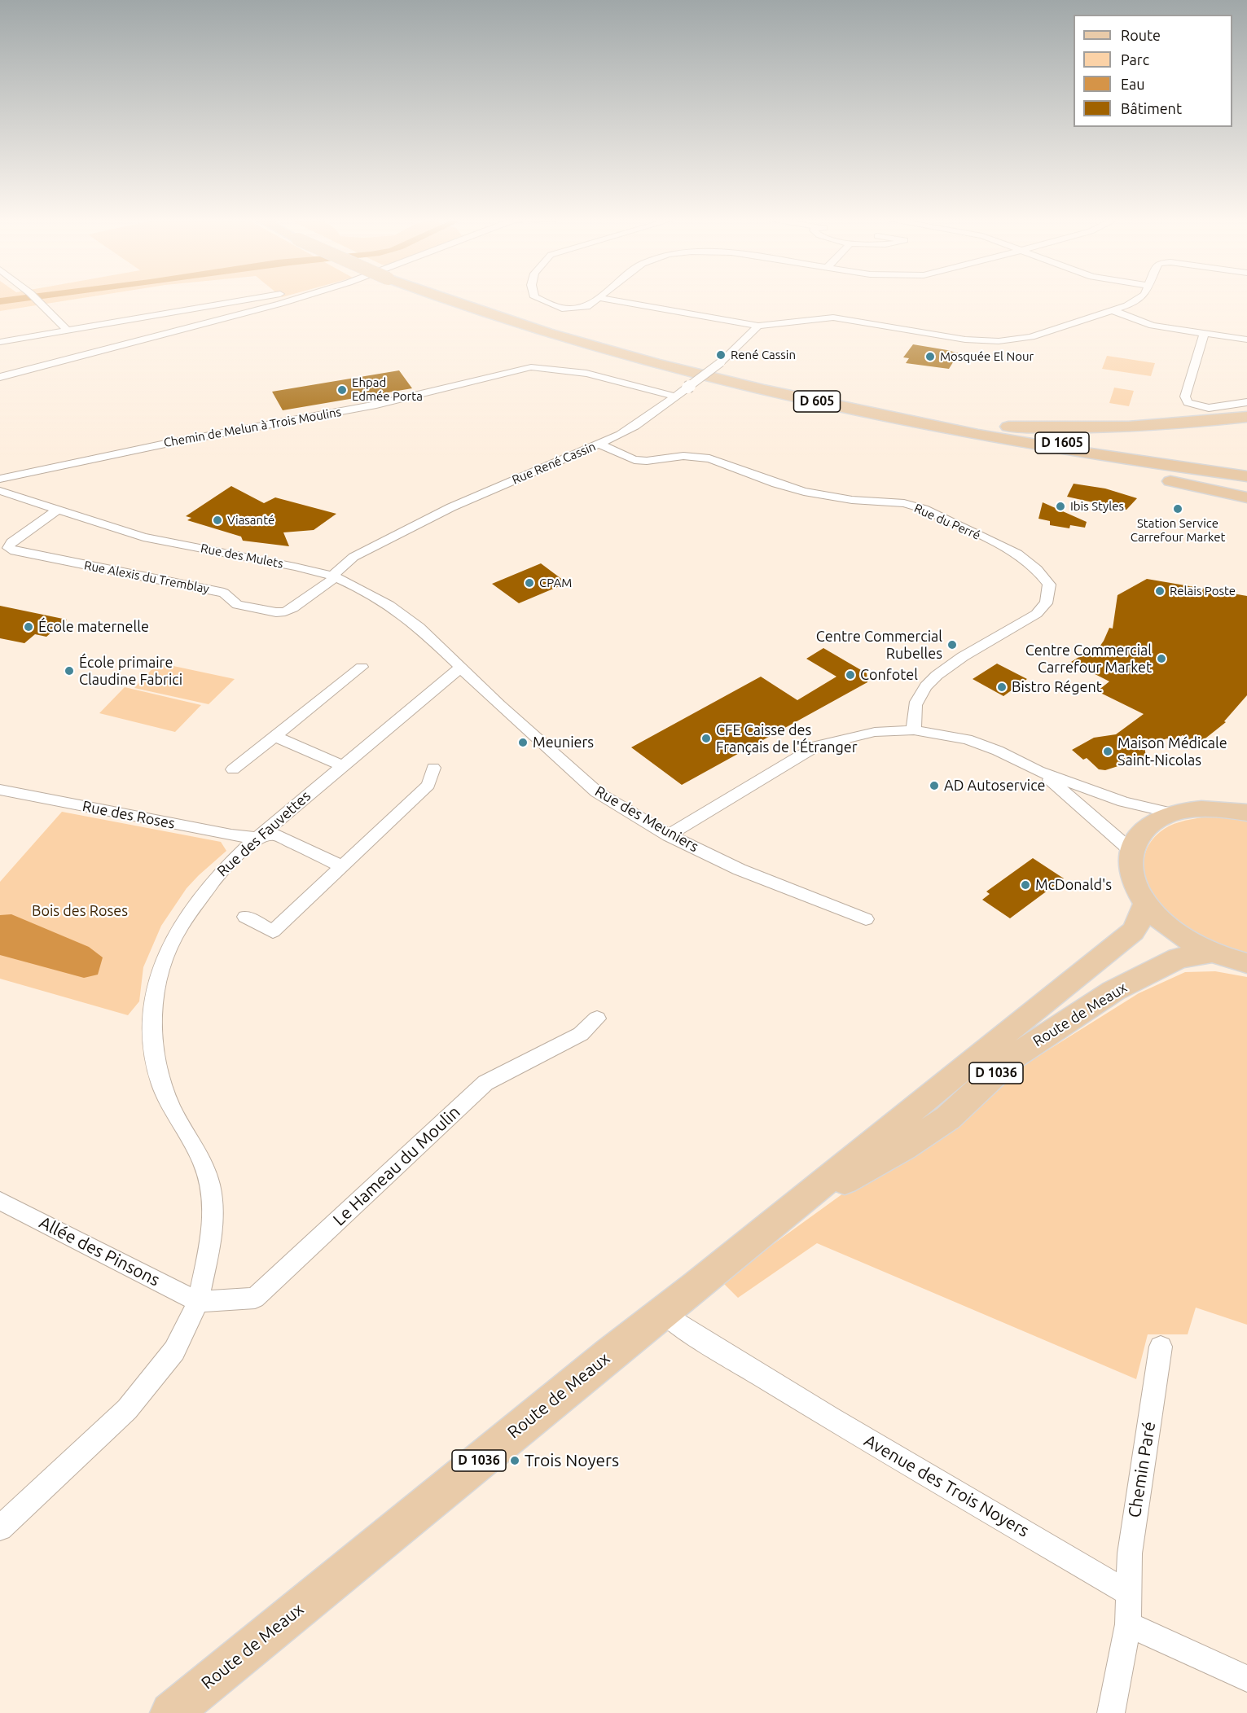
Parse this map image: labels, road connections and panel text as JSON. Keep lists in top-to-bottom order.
{
  "streets": {
    "main road": [
      "D 605",
      "D 1605",
      "Route de Meaux",
      "D 1036"
    ],
    "street": [
      "Chemin de Melun à Trois Moulins",
      "Rue René Cassin",
      "Rue du Perré",
      "Rue des Mulets",
      "Rue Alexis du Tremblay",
      "Rue des Roses",
      "Rue des Meuniers",
      "Rue des Fauvettes",
      "Le Hameau du Moulin",
      "Allée des Pinsons",
      "Chemin Paré",
      "Avenue des Trois Noyers"
    ]
  },
  "crossings": [
    ["D 605", "D 1605"],
    ["Chemin de Melun à Trois Moulins", "Rue René Cassin"],
    ["Rue René Cassin", "Rue du Perré"],
    ["Rue René Cassin", "Rue des Mulets"],
    ["Rue René Cassin", "Rue Alexis du Tremblay"],
    ["Rue des Mulets", "Rue Alexis du Tremblay"],
    ["Rue des Mulets", "Rue des Meuniers"],
    ["Rue des Mulets", "Rue des Fauvettes"],
    ["Rue des Roses", "Rue des Fauvettes"],
    ["Rue des Meuniers", "Rue des Fauvettes"],
    ["Rue des Fauvettes", "Le Hameau du Moulin"],
    ["Rue des Fauvettes", "Allée des Pinsons"],
    ["Route de Meaux", "Avenue des Trois Noyers"],
    ["Le Hameau du Moulin", "Allée des Pinsons"],
    ["Chemin Paré", "Avenue des Trois Noyers"]
  ],
  "parks": ["Bois des Roses"],
  "places": [
    "René Cassin",
    "Mosquée El Nour",
    "Ehpad Edmée Porta",
    "Ibis Styles",
    "Station Service Carrefour Market",
    "Viasanté",
    "CPAM",
    "Relais Poste",
    "École maternelle",
    "Centre Commercial Rubelles",
    "Centre Commercial Carrefour Market",
    "École primaire Claudine Fabrici",
    "Confotel",
    "Bistro Régent",
    "CFE Caisse des Français de l'Étranger",
    "Meuniers",
    "Maison Médicale Saint-Nicolas",
    "AD Autoservice",
    "McDonald's",
    "Trois Noyers"
  ],
  "legend": [
    "Route",
    "Parc",
    "Eau",
    "Bâtiment"
  ]
}
